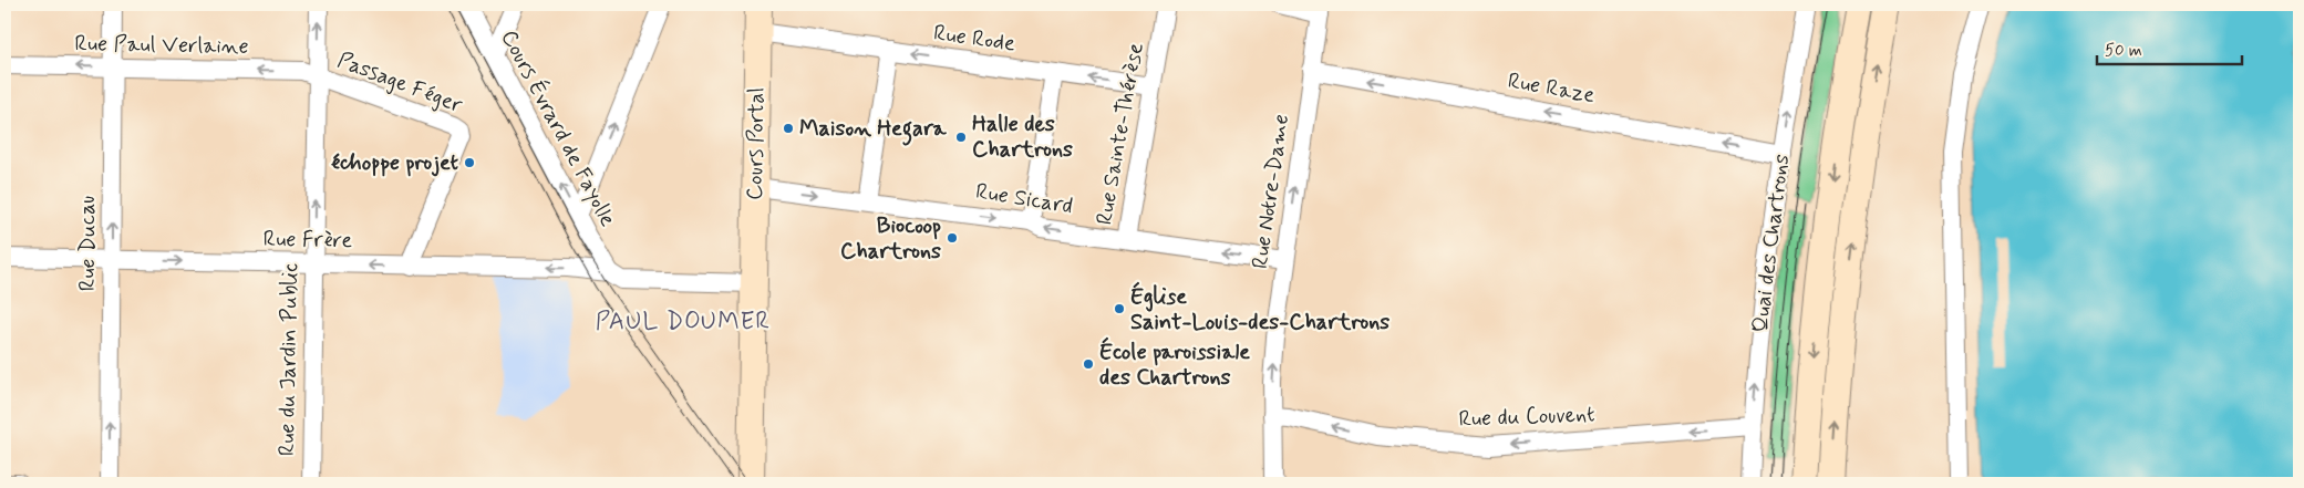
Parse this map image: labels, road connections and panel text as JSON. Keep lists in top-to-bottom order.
{
  "streets": {
    "main road": ["Cours Portal"],
    "street": [
      "Rue Rode",
      "Rue Paul Verlaine",
      "Passage Féger",
      "Rue Raze",
      "Cours Évrard de Fayolle",
      "Rue Sainte-Thérèse",
      "Rue Notre-Dame",
      "Rue Sicard",
      "Rue Frère",
      "Rue Ducau",
      "Quai des Chartrons",
      "Rue du Jardin Public",
      "Rue du Couvent"
    ]
  },
  "crossings": [
    ["Rue Rode", "Rue Sainte-Thérèse"],
    ["Rue Rode", "Cours Portal"],
    ["Rue Paul Verlaine", "Passage Féger"],
    ["Rue Paul Verlaine", "Rue Ducau"],
    ["Rue Paul Verlaine", "Rue du Jardin Public"],
    ["Passage Féger", "Rue Frère"],
    ["Passage Féger", "Rue du Jardin Public"],
    ["Rue Raze", "Rue Notre-Dame"],
    ["Rue Raze", "Quai des Chartrons"],
    ["Cours Évrard de Fayolle", "Rue Frère"],
    ["Rue Sainte-Thérèse", "Rue Sicard"],
    ["Cours Portal", "Rue Sicard"],
    ["Cours Portal", "Rue Frère"],
    ["Rue Notre-Dame", "Rue Sicard"],
    ["Rue Notre-Dame", "Rue du Couvent"],
    ["Rue Frère", "Rue Ducau"],
    ["Rue Frère", "Rue du Jardin Public"],
    ["Quai des Chartrons", "Rue du Couvent"]
  ],
  "one_way": [
    "Rue Rode",
    "Rue Paul Verlaine",
    "Rue Raze",
    "Cours Évrard de Fayolle",
    "Rue Notre-Dame",
    "Rue Ducau",
    "Quai des Chartrons",
    "Rue du Jardin Public",
    "Rue du Couvent"
  ],
  "districts": ["PAUL DOUMER"],
  "places": [
    "Maison Hegara",
    "Halle des Chartrons",
    "échoppe projet",
    "Biocoop Chartrons",
    "Église Saint-Louis-des-Chartrons",
    "École paroissiale des Chartrons"
  ],
  "scale_bar": "50 m"
}
